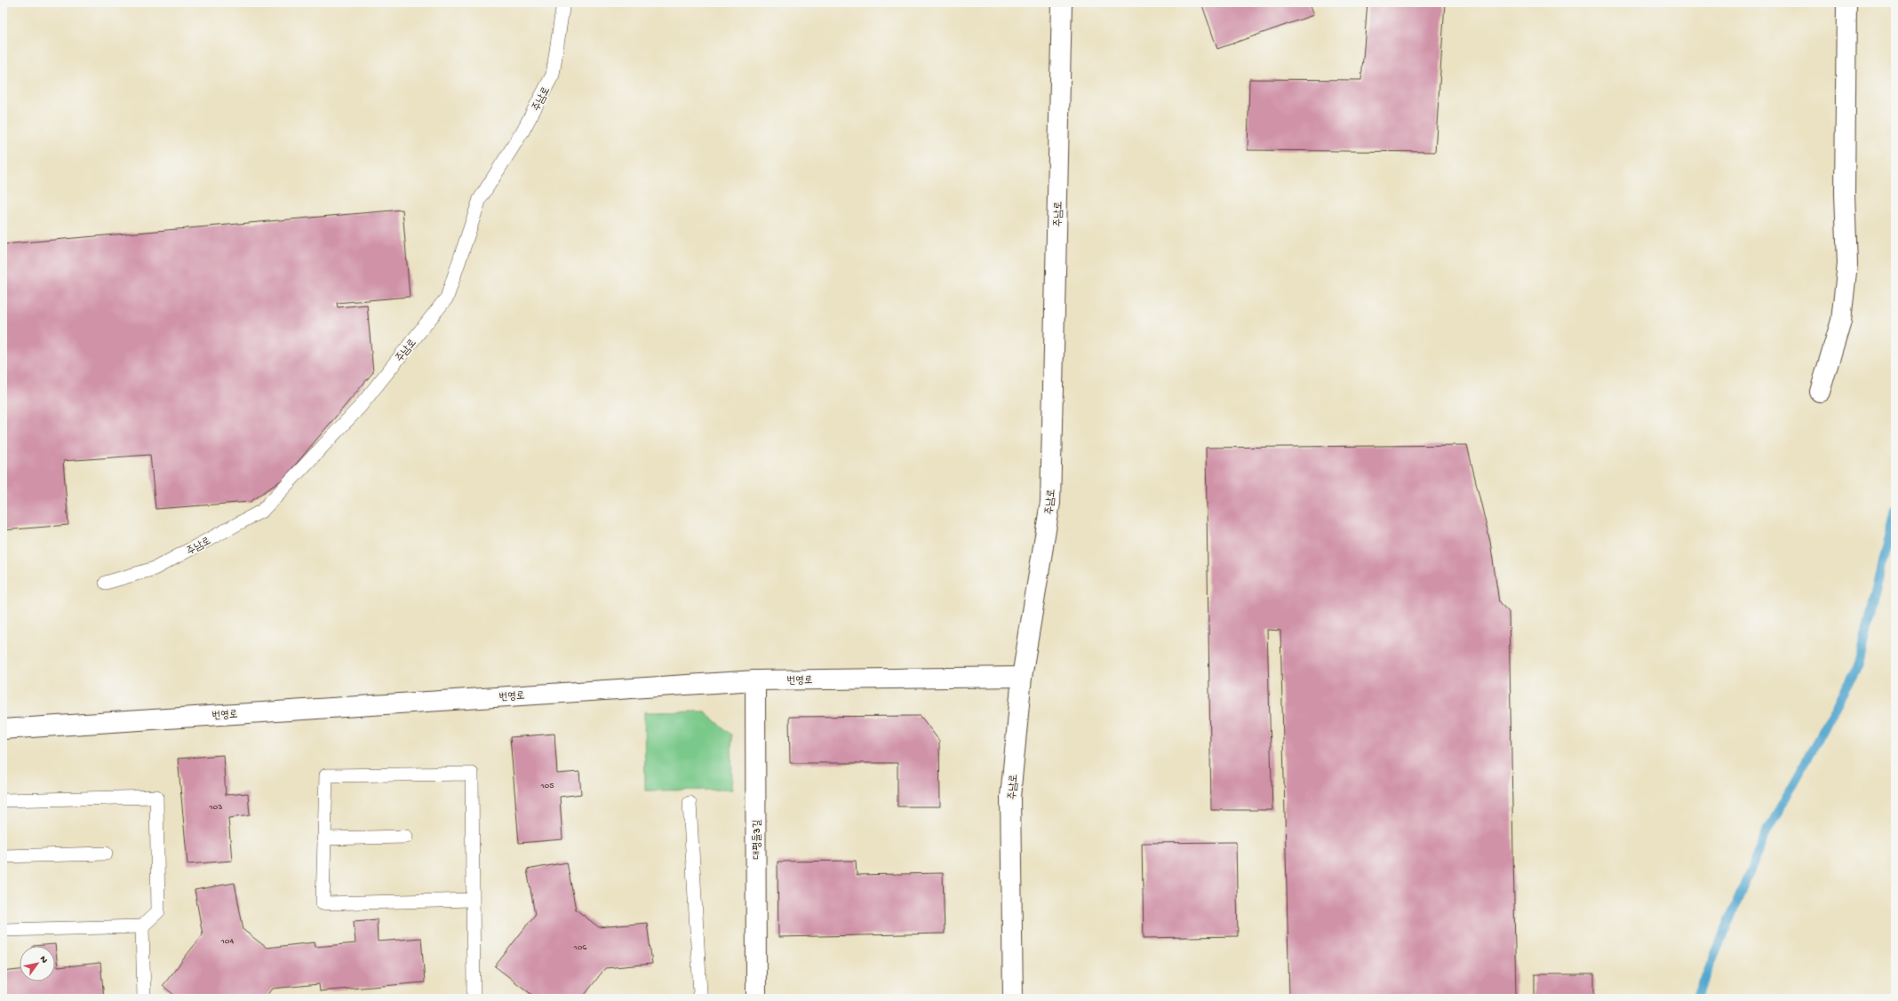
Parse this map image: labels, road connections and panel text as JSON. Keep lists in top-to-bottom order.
{
  "streets": {
    "street": ["주남로", "번영로", "대평들3길"]
  },
  "crossings": [
    ["주남로", "번영로"],
    ["번영로", "대평들3길"]
  ],
  "house_numbers": [
    "105",
    "103",
    "104",
    "106"
  ],
  "north": "top right"
}
